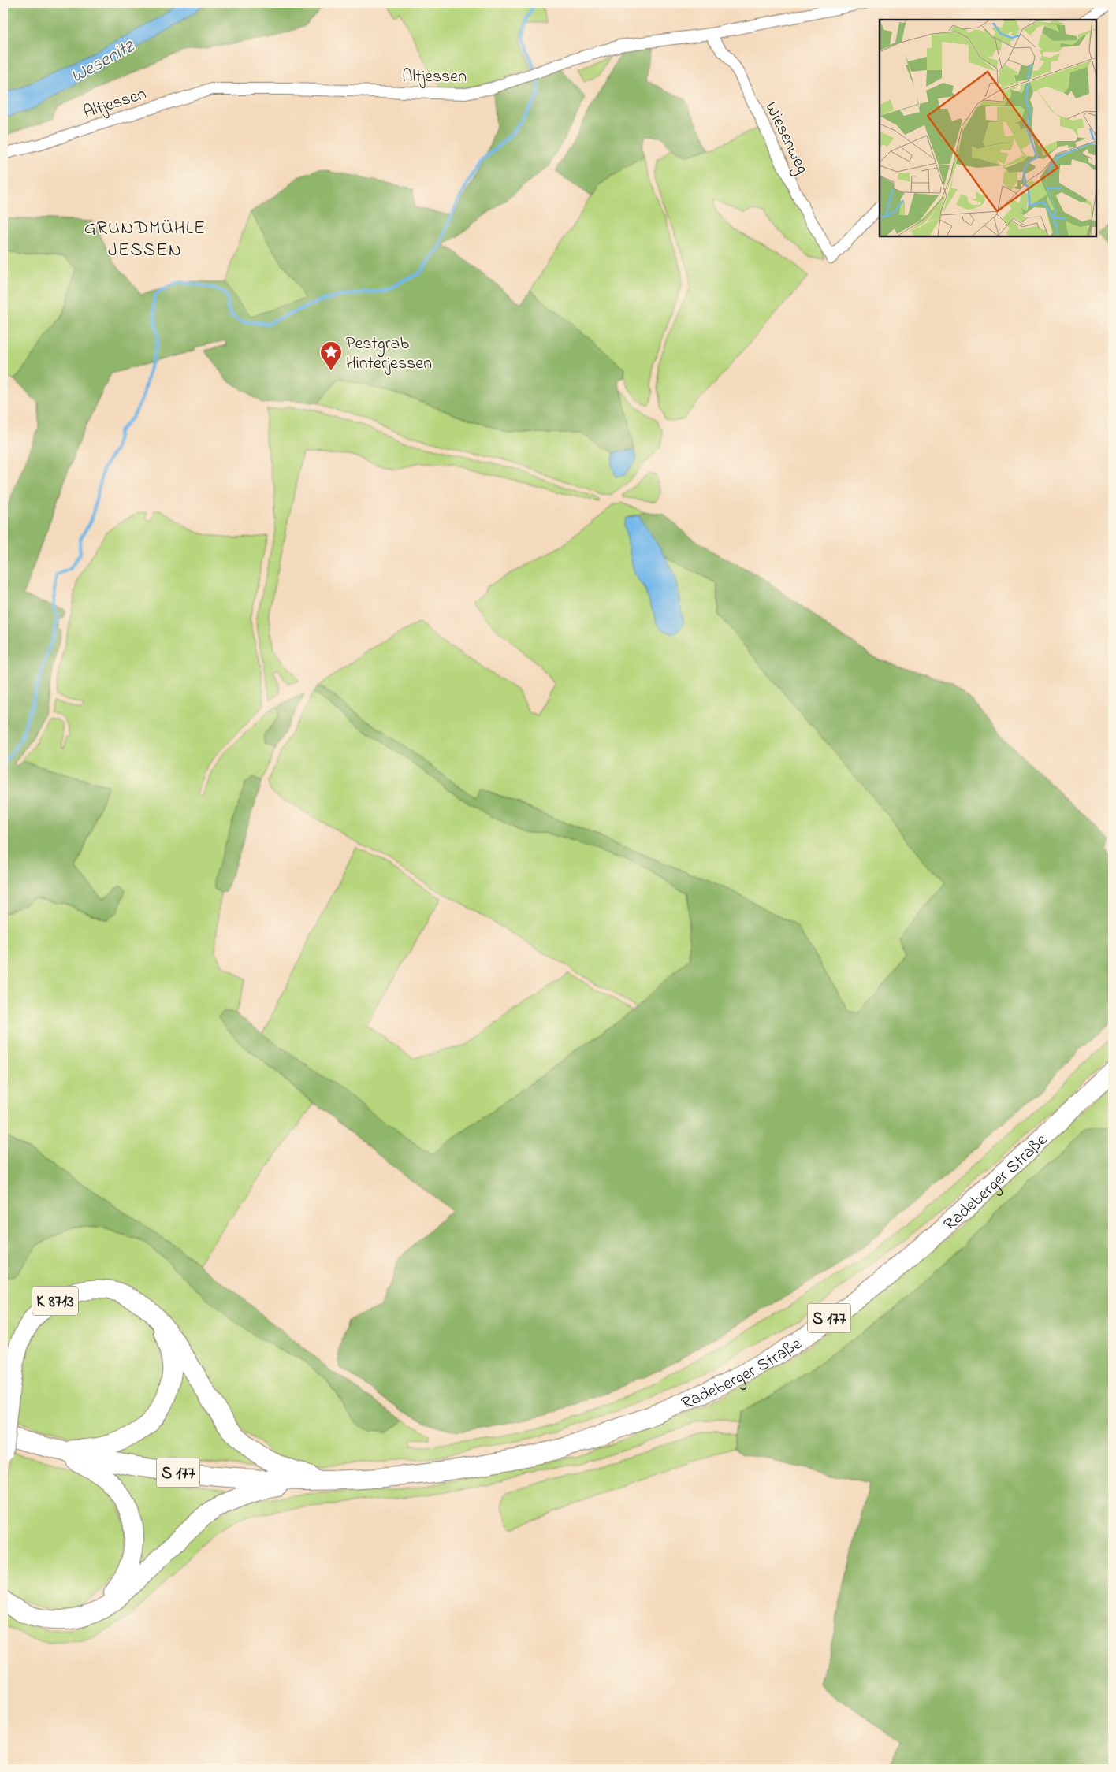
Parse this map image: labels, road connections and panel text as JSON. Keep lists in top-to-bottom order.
{
  "streets": {
    "highway": ["Radeberger Straße", "K 8713", "S 177"],
    "street": ["Altjessen", "Wiesenweg"]
  },
  "crossings": [
    ["Altjessen", "Wiesenweg"],
    ["Radeberger Straße", "S 177"]
  ],
  "districts": ["GRUNDMÜHLE JESSEN"],
  "water": ["Wesenitz"],
  "places": {
    "place": ["Pestgrab Hinterjessen"]
  }
}
